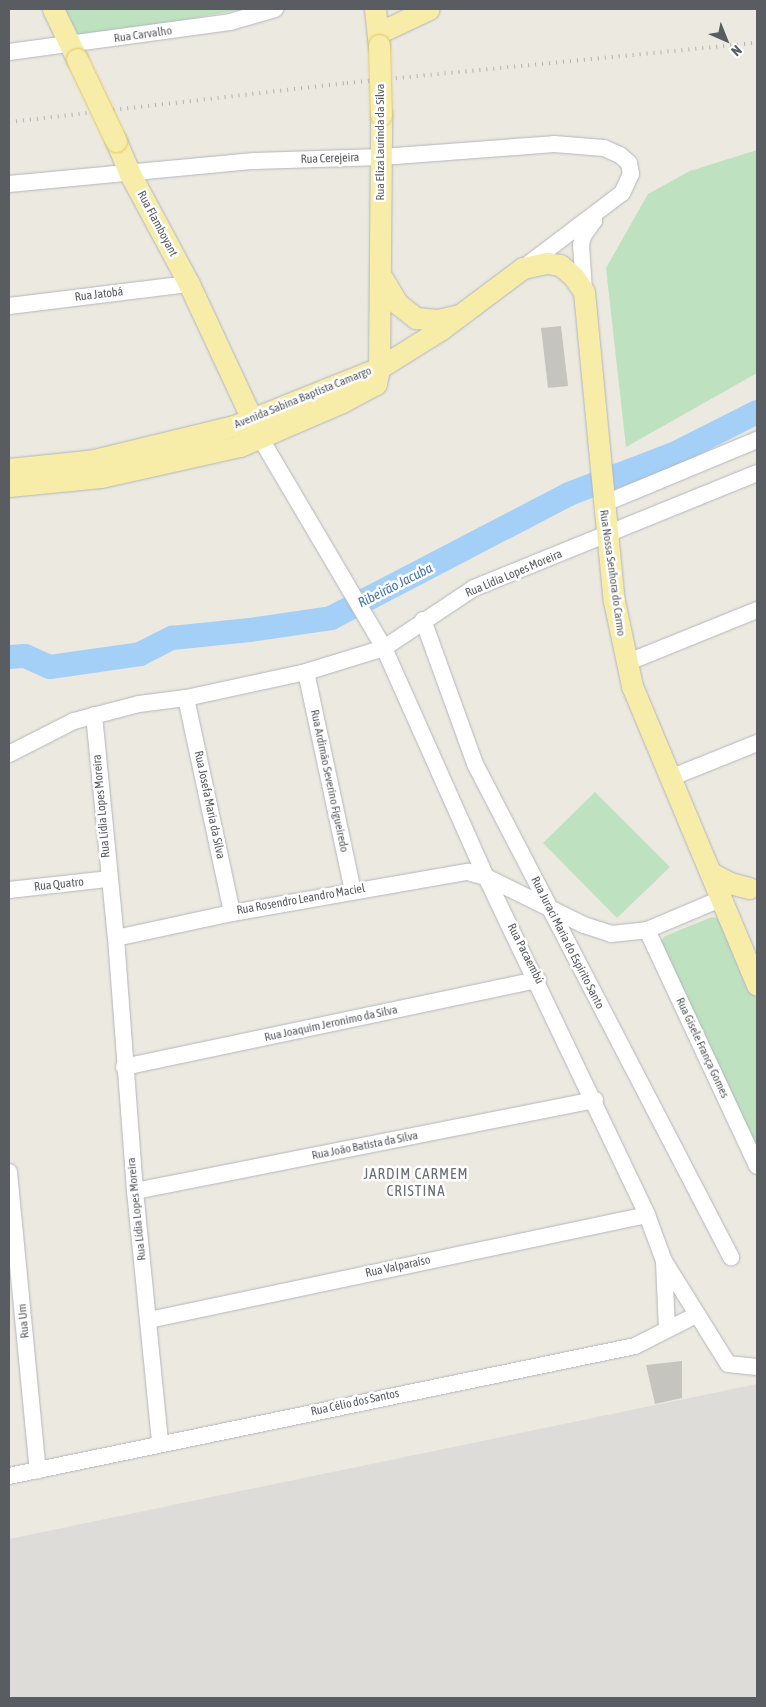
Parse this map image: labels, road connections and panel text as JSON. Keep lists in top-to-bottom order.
{
  "streets": {
    "main road": [
      "Rua Eliza Laurinda da Silva",
      "Rua Flamboyant",
      "Avenida Sabina Baptista Camargo",
      "Rua Nossa Senhora do Carmo"
    ],
    "street": [
      "Rua Carvalho",
      "Rua Cerejeira",
      "Rua Jatobá",
      "Rua Lídia Lopes Moreira",
      "Rua Ardimão Severino Figueiredo",
      "Rua Josefa Maria da Silva",
      "Rua Quatro",
      "Rua Rosendro Leandro Maciel",
      "Rua Juraci Maria do Espírito Santo",
      "Rua Pacaembú",
      "Rua Joaquim Jeronimo da Silva",
      "Rua Gisele França Gomes",
      "Rua João Batista da Silva",
      "Rua Valparaíso",
      "Rua Um",
      "Rua Célio dos Santos"
    ]
  },
  "crossings": [
    ["Rua Carvalho", "Rua Flamboyant"],
    ["Rua Eliza Laurinda da Silva", "Rua Cerejeira"],
    ["Rua Eliza Laurinda da Silva", "Avenida Sabina Baptista Camargo"],
    ["Rua Cerejeira", "Rua Flamboyant"],
    ["Rua Cerejeira", "Rua Nossa Senhora do Carmo"],
    ["Rua Flamboyant", "Rua Jatobá"],
    ["Rua Flamboyant", "Avenida Sabina Baptista Camargo"],
    ["Rua Flamboyant", "Rua Pacaembú"],
    ["Avenida Sabina Baptista Camargo", "Rua Pacaembú"],
    ["Rua Nossa Senhora do Carmo", "Rua Lídia Lopes Moreira"],
    ["Rua Nossa Senhora do Carmo", "Rua Rosendro Leandro Maciel"],
    ["Rua Lídia Lopes Moreira", "Rua Ardimão Severino Figueiredo"],
    ["Rua Lídia Lopes Moreira", "Rua Josefa Maria da Silva"],
    ["Rua Lídia Lopes Moreira", "Rua Quatro"],
    ["Rua Lídia Lopes Moreira", "Rua Rosendro Leandro Maciel"],
    ["Rua Lídia Lopes Moreira", "Rua Juraci Maria do Espírito Santo"],
    ["Rua Lídia Lopes Moreira", "Rua Pacaembú"],
    ["Rua Lídia Lopes Moreira", "Rua Joaquim Jeronimo da Silva"],
    ["Rua Lídia Lopes Moreira", "Rua João Batista da Silva"],
    ["Rua Lídia Lopes Moreira", "Rua Valparaíso"],
    ["Rua Lídia Lopes Moreira", "Rua Célio dos Santos"],
    ["Rua Ardimão Severino Figueiredo", "Rua Rosendro Leandro Maciel"],
    ["Rua Josefa Maria da Silva", "Rua Rosendro Leandro Maciel"],
    ["Rua Rosendro Leandro Maciel", "Rua Juraci Maria do Espírito Santo"],
    ["Rua Rosendro Leandro Maciel", "Rua Pacaembú"],
    ["Rua Rosendro Leandro Maciel", "Rua Gisele França Gomes"],
    ["Rua Pacaembú", "Rua Joaquim Jeronimo da Silva"],
    ["Rua Pacaembú", "Rua João Batista da Silva"],
    ["Rua Pacaembú", "Rua Valparaíso"],
    ["Rua Pacaembú", "Rua Célio dos Santos"],
    ["Rua Um", "Rua Célio dos Santos"]
  ],
  "districts": ["JARDIM CARMEM CRISTINA"],
  "water": ["Ribeirão Jacuba"],
  "north": "bottom right"
}
